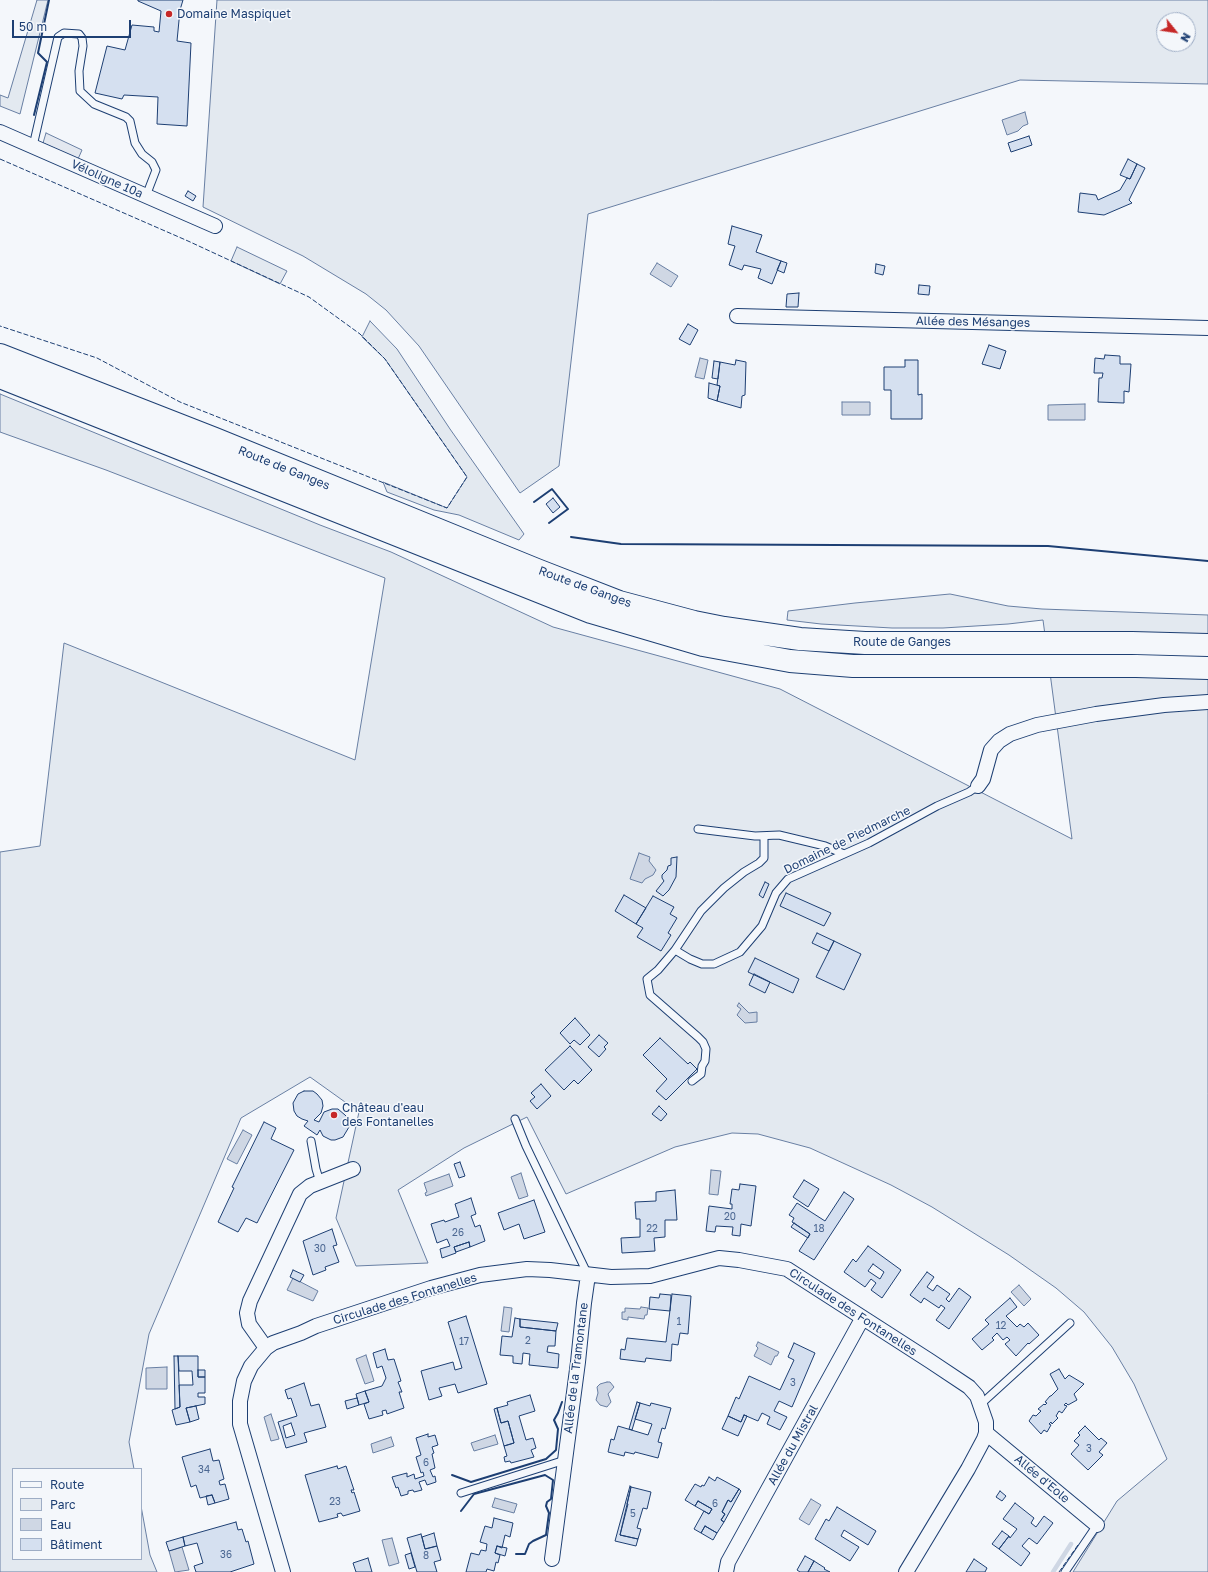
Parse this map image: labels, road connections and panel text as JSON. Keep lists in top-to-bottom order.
{
  "streets": {
    "main road": ["Route de Ganges"],
    "street": [
      "Véloligne 10a",
      "Allée des Mésanges",
      "Circulade des Fontanelles",
      "Allée de la Tramontane",
      "Allée du Mistral",
      "Allée d'Eole"
    ],
    "lane": ["Domaine de Piedmarche"]
  },
  "crossings": [
    ["Circulade des Fontanelles", "Allée de la Tramontane"],
    ["Circulade des Fontanelles", "Allée du Mistral"],
    ["Circulade des Fontanelles", "Allée d'Eole"]
  ],
  "places": ["Domaine Maspiquet", "Château d'eau des Fontanelles"],
  "house_numbers": [
    "20",
    "22",
    "18",
    "26",
    "30",
    "1",
    "12",
    "2",
    "17",
    "3",
    "3",
    "6",
    "34",
    "23",
    "6",
    "5",
    "36",
    "8"
  ],
  "legend": [
    "Route",
    "Parc",
    "Eau",
    "Bâtiment"
  ],
  "scale_bar": "50 m",
  "north": "bottom right"
}
